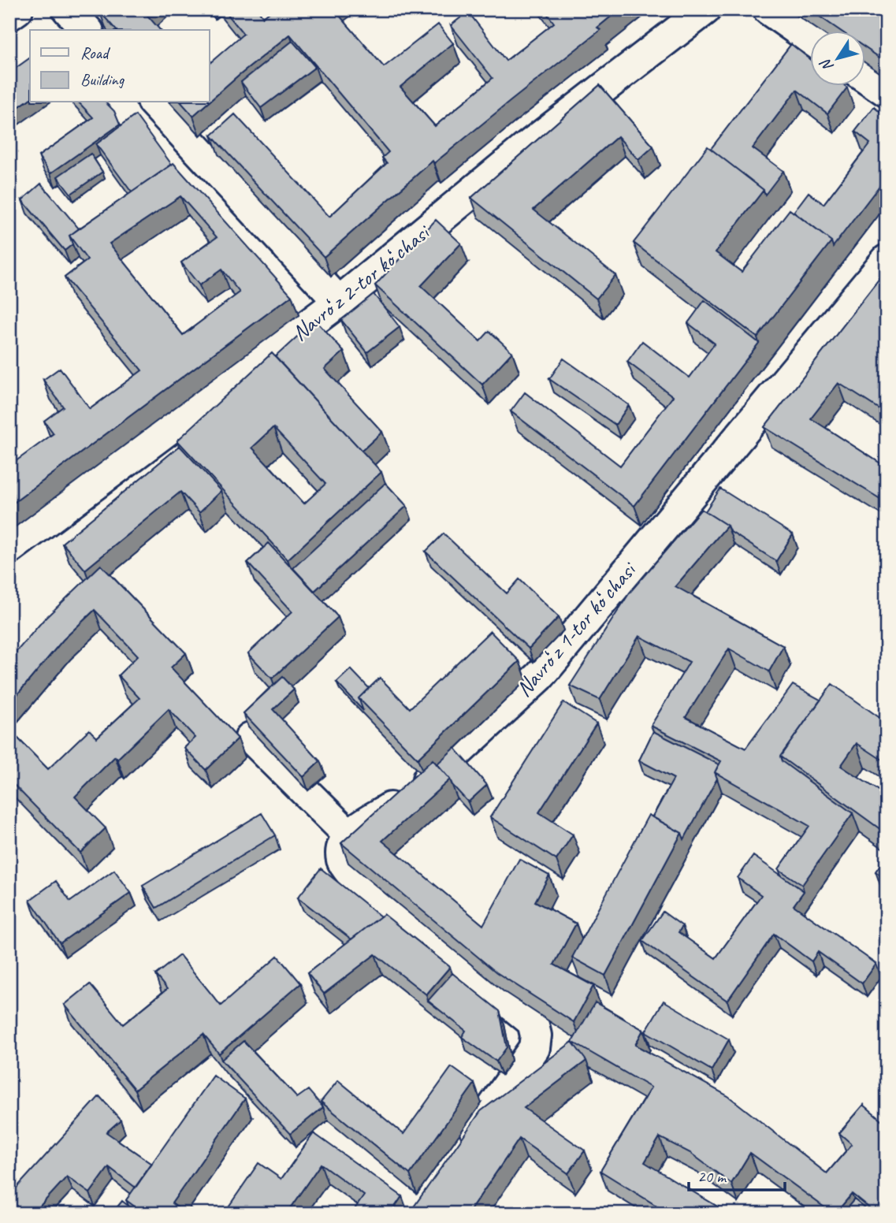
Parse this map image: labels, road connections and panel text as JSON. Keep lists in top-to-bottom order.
{
  "streets": {
    "street": ["Navroʻz 2-tor koʻchasi", "Navroʻz 1-tor koʻchasi"]
  },
  "legend": ["Road", "Building"],
  "scale_bar": "20 m",
  "north": "bottom left"
}
